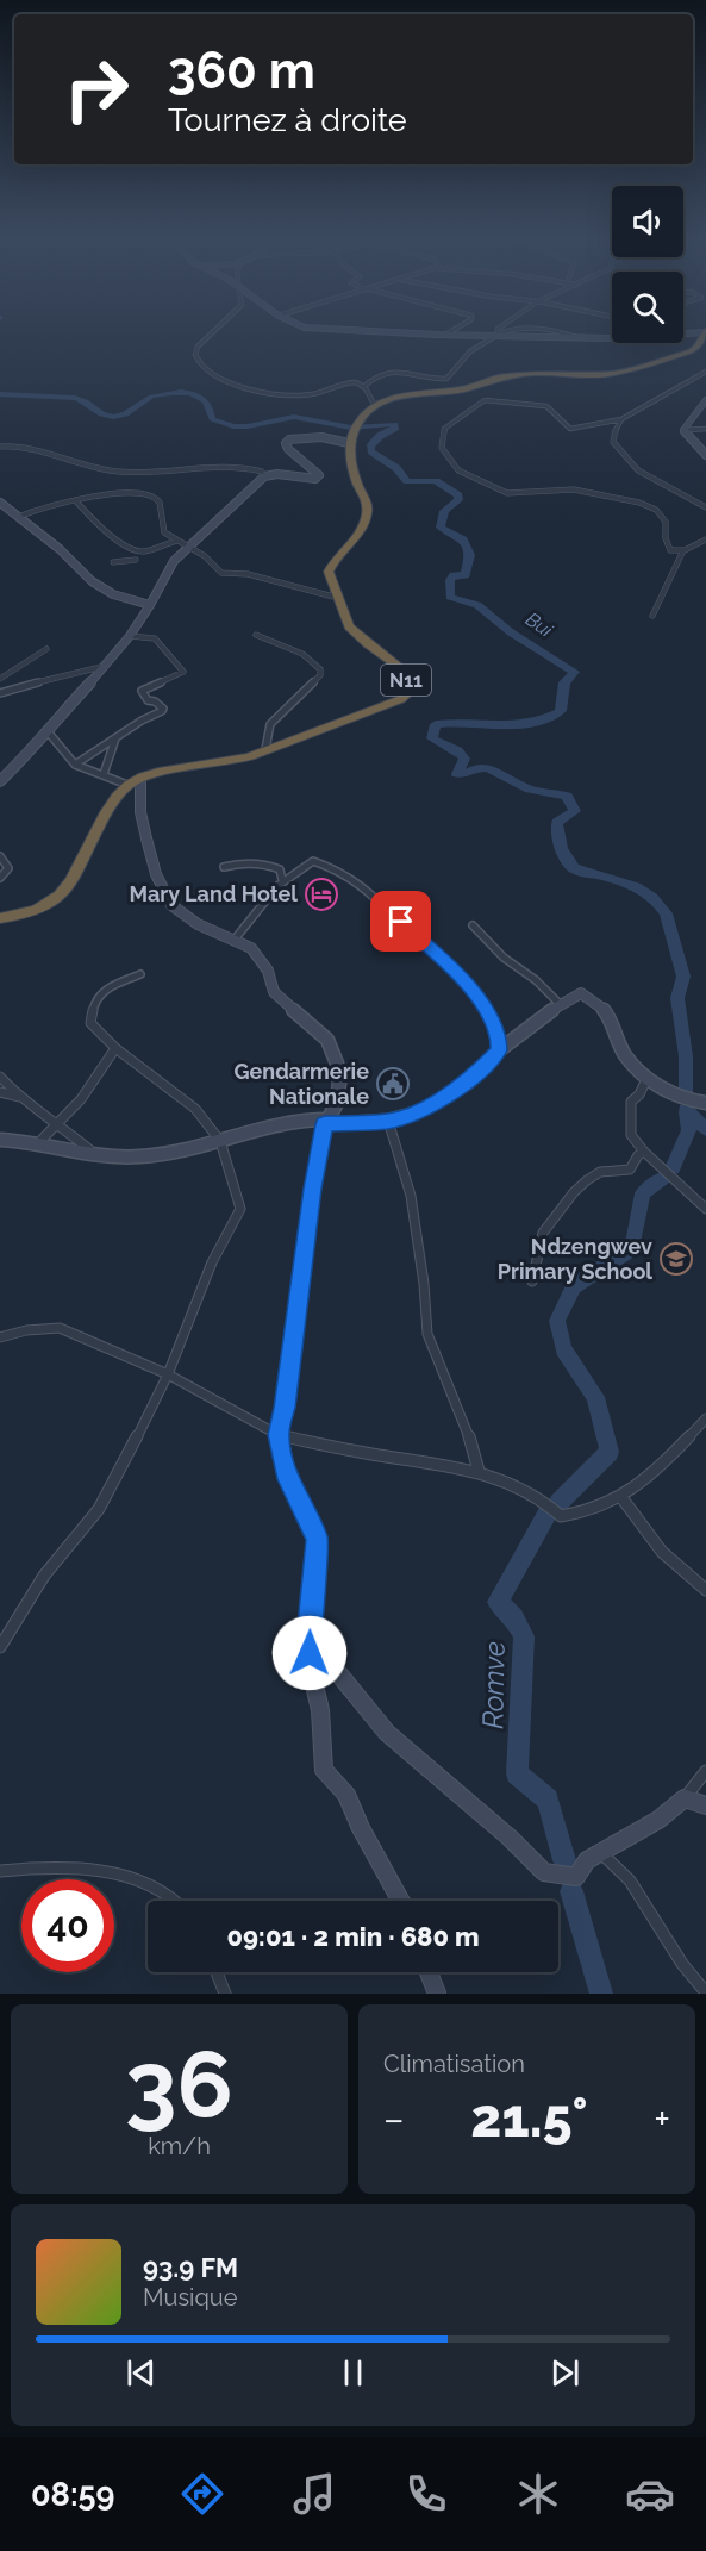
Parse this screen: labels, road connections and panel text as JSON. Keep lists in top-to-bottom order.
{
  "streets": {
    "highway": ["N11"]
  },
  "water": ["Bui", "Romve"],
  "places": {
    "hotel": ["Mary Land Hotel"],
    "public building": ["Gendarmerie Nationale"],
    "school or university": ["Ndzengwev Primary School"]
  },
  "page": {
    "turn": ["360 m", "Tournez à droite"],
    "limit": "40",
    "trip": "09:01 · 2 min · 680 m",
    "tile": [
      ["36", "km/h"],
      "Climatisation"
    ],
    "heat": ["−", "21.5°", "+"],
    "song": ["93.9 FM", "Musique"],
    "tabs": "08:59"
  }
}
